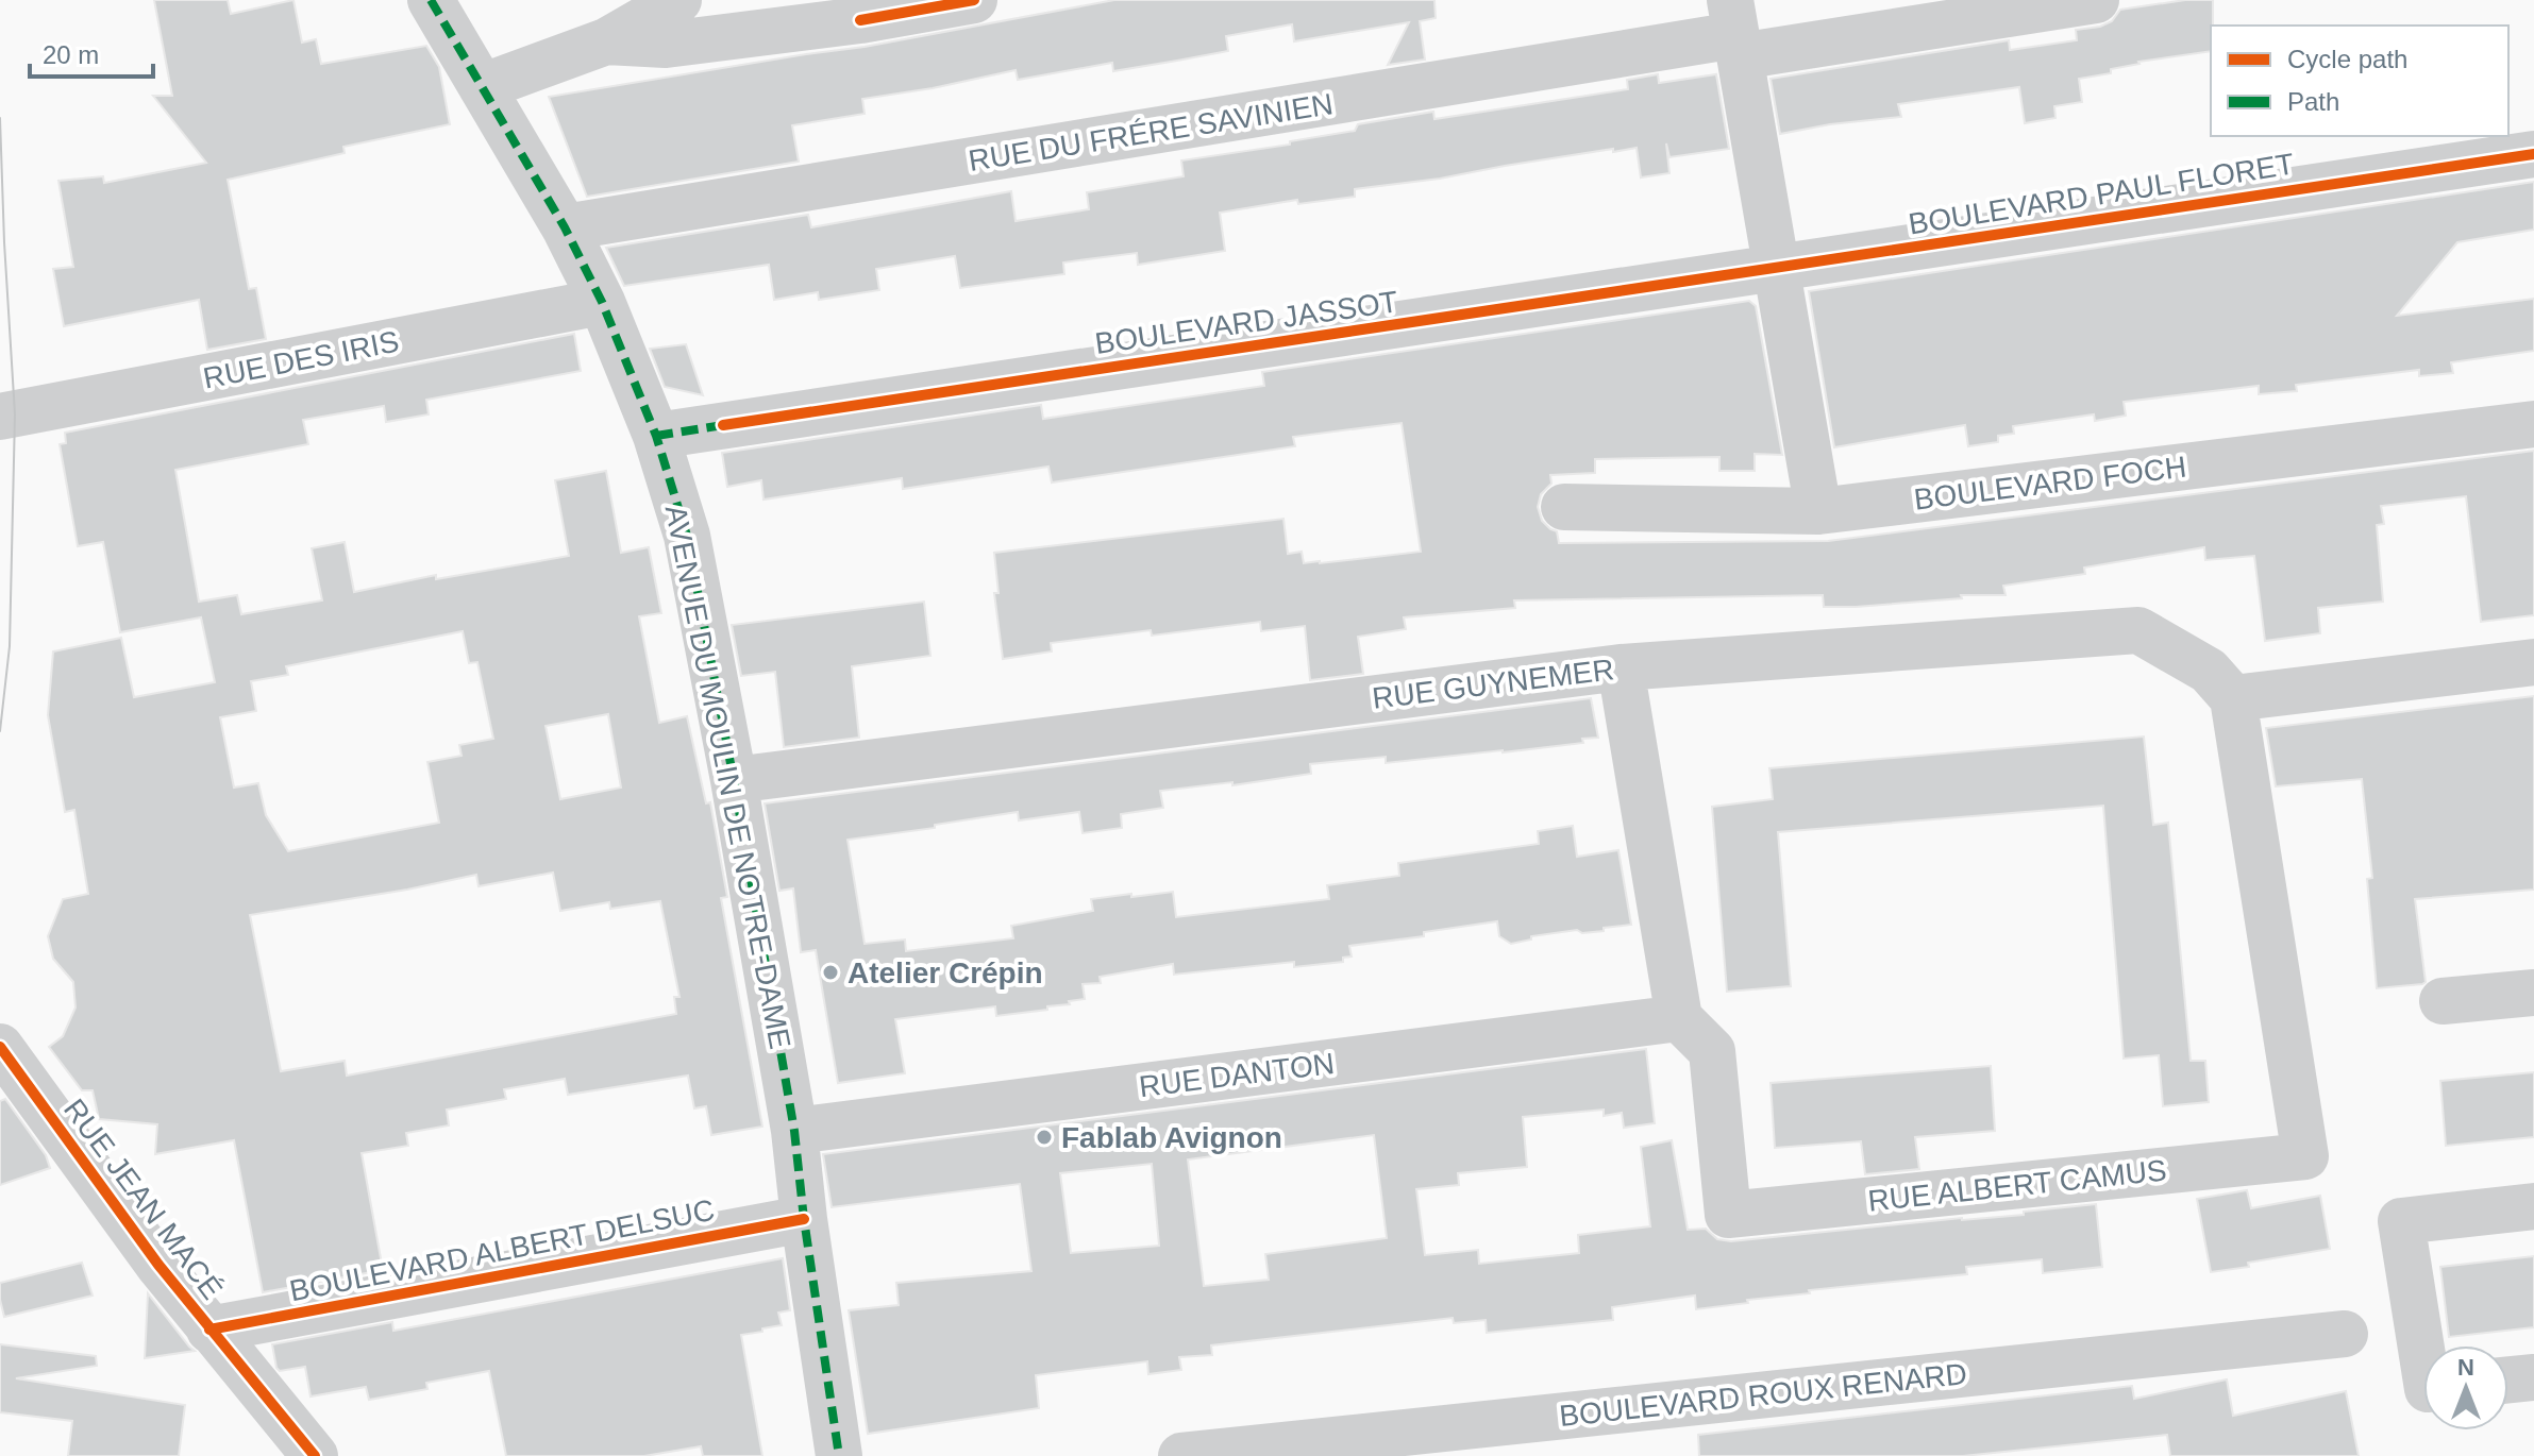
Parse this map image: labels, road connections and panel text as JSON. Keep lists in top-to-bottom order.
{
  "streets": {
    "street": [
      "RUE DU FRÉRE SAVINIEN",
      "BOULEVARD PAUL FLORET",
      "BOULEVARD JASSOT",
      "RUE DES IRIS",
      "BOULEVARD FOCH",
      "RUE GUYNEMER",
      "AVENUE DU MOULIN DE NOTRE-DAME",
      "RUE DANTON",
      "RUE ALBERT CAMUS",
      "RUE JEAN MACÉ",
      "BOULEVARD ALBERT DELSUC",
      "BOULEVARD ROUX RENARD"
    ]
  },
  "crossings": [
    ["RUE DU FRÉRE SAVINIEN", "AVENUE DU MOULIN DE NOTRE-DAME"],
    ["BOULEVARD PAUL FLORET", "BOULEVARD JASSOT"],
    ["BOULEVARD JASSOT", "AVENUE DU MOULIN DE NOTRE-DAME"],
    ["RUE DES IRIS", "AVENUE DU MOULIN DE NOTRE-DAME"],
    ["RUE GUYNEMER", "AVENUE DU MOULIN DE NOTRE-DAME"],
    ["RUE GUYNEMER", "RUE ALBERT CAMUS"],
    ["AVENUE DU MOULIN DE NOTRE-DAME", "RUE DANTON"],
    ["AVENUE DU MOULIN DE NOTRE-DAME", "BOULEVARD ALBERT DELSUC"],
    ["RUE DANTON", "RUE ALBERT CAMUS"],
    ["RUE JEAN MACÉ", "BOULEVARD ALBERT DELSUC"]
  ],
  "places": ["Atelier Crépin", "Fablab Avignon"],
  "legend": ["Cycle path", "Path"],
  "scale_bar": "20 m",
  "north": "top"
}
